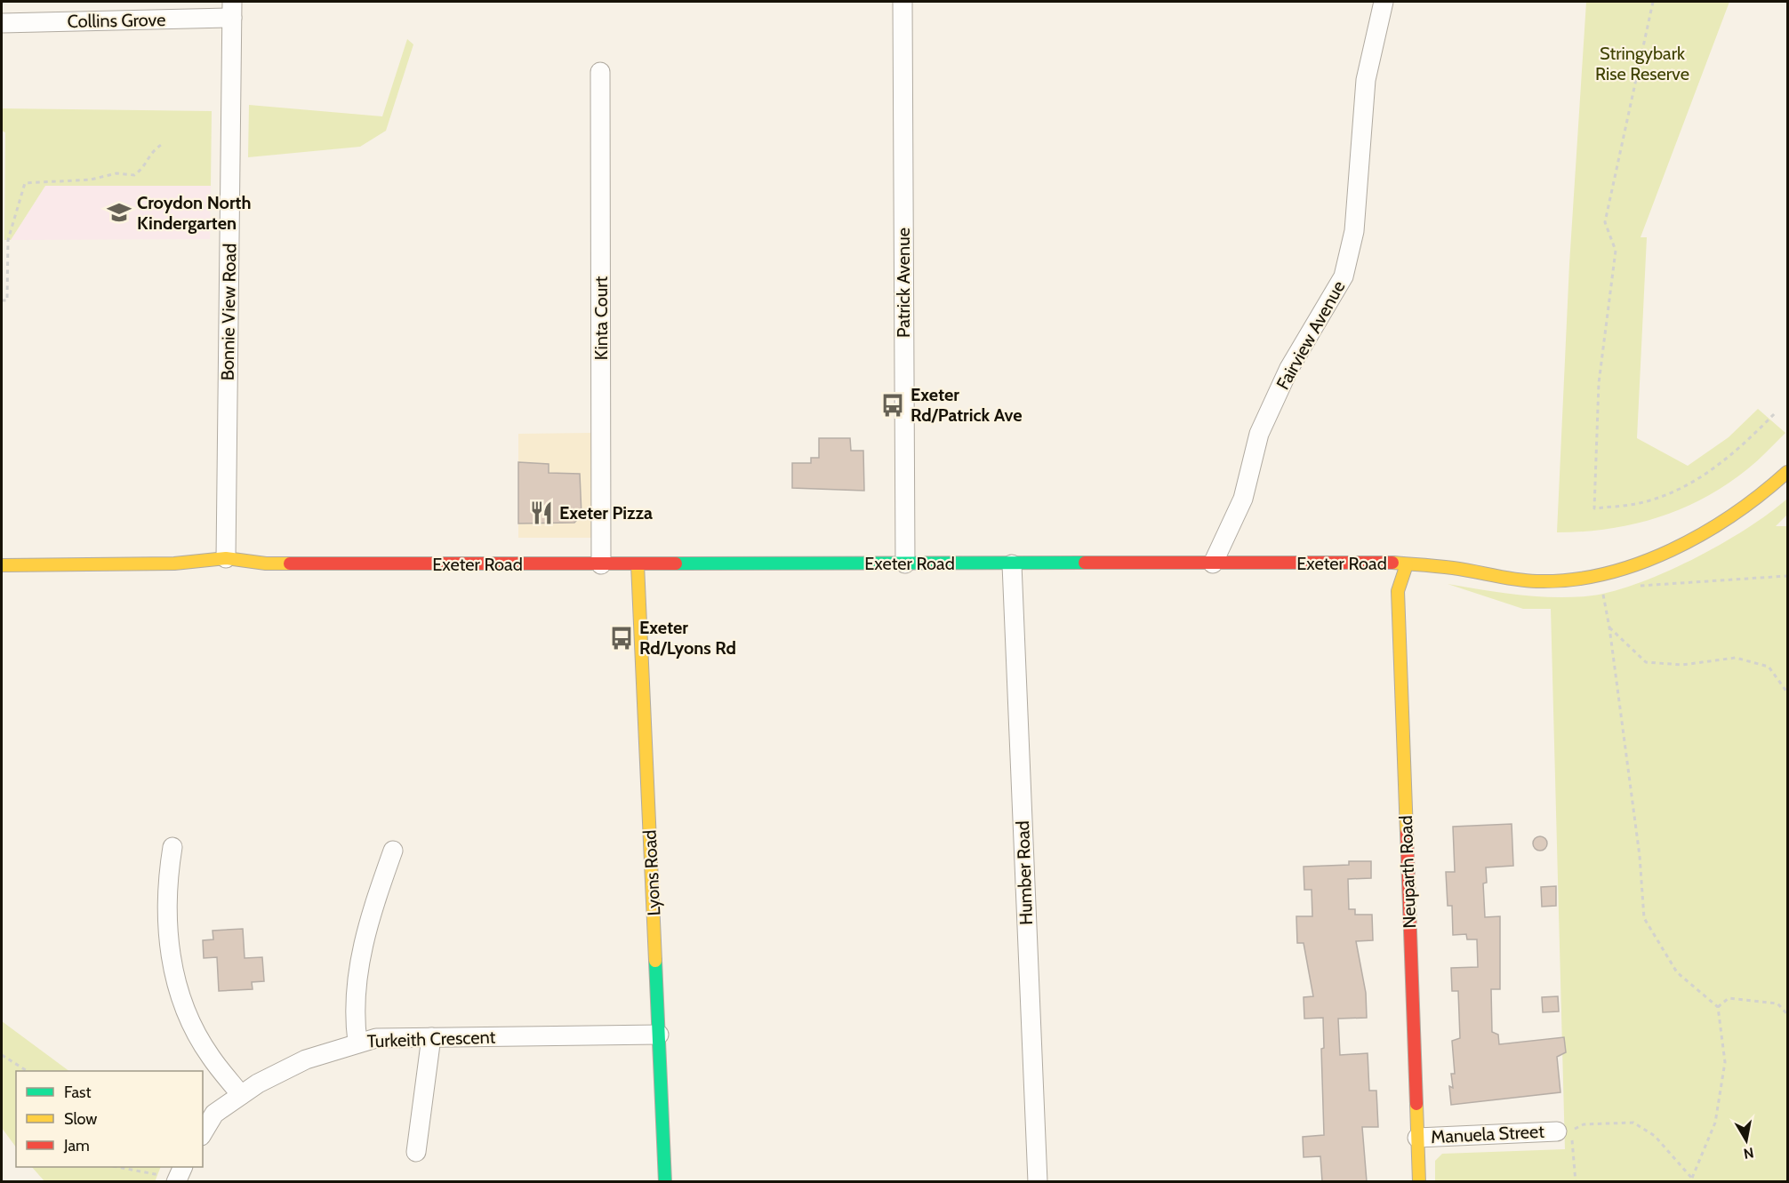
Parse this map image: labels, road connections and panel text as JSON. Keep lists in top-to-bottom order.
{
  "streets": {
    "street": [
      "Collins Grove",
      "Patrick Avenue",
      "Bonnie View Road",
      "Kinta Court",
      "Fairview Avenue",
      "Exeter Road",
      "Neuparth Road",
      "Lyons Road",
      "Humber Road",
      "Turkeith Crescent",
      "Manuela Street"
    ]
  },
  "crossings": [
    ["Collins Grove", "Bonnie View Road"],
    ["Patrick Avenue", "Exeter Road"],
    ["Bonnie View Road", "Exeter Road"],
    ["Kinta Court", "Exeter Road"],
    ["Fairview Avenue", "Exeter Road"],
    ["Exeter Road", "Neuparth Road"],
    ["Exeter Road", "Lyons Road"],
    ["Exeter Road", "Humber Road"],
    ["Neuparth Road", "Manuela Street"],
    ["Lyons Road", "Turkeith Crescent"]
  ],
  "parks": ["Stringybark Rise Reserve"],
  "places": {
    "school or university": ["Croydon North Kindergarten"],
    "bus stop": ["Exeter Rd/Patrick Ave", "Exeter Rd/Lyons Rd"],
    "restaurant": ["Exeter Pizza"]
  },
  "legend": ["Fast", "Slow", "Jam"],
  "north": "bottom"
}
